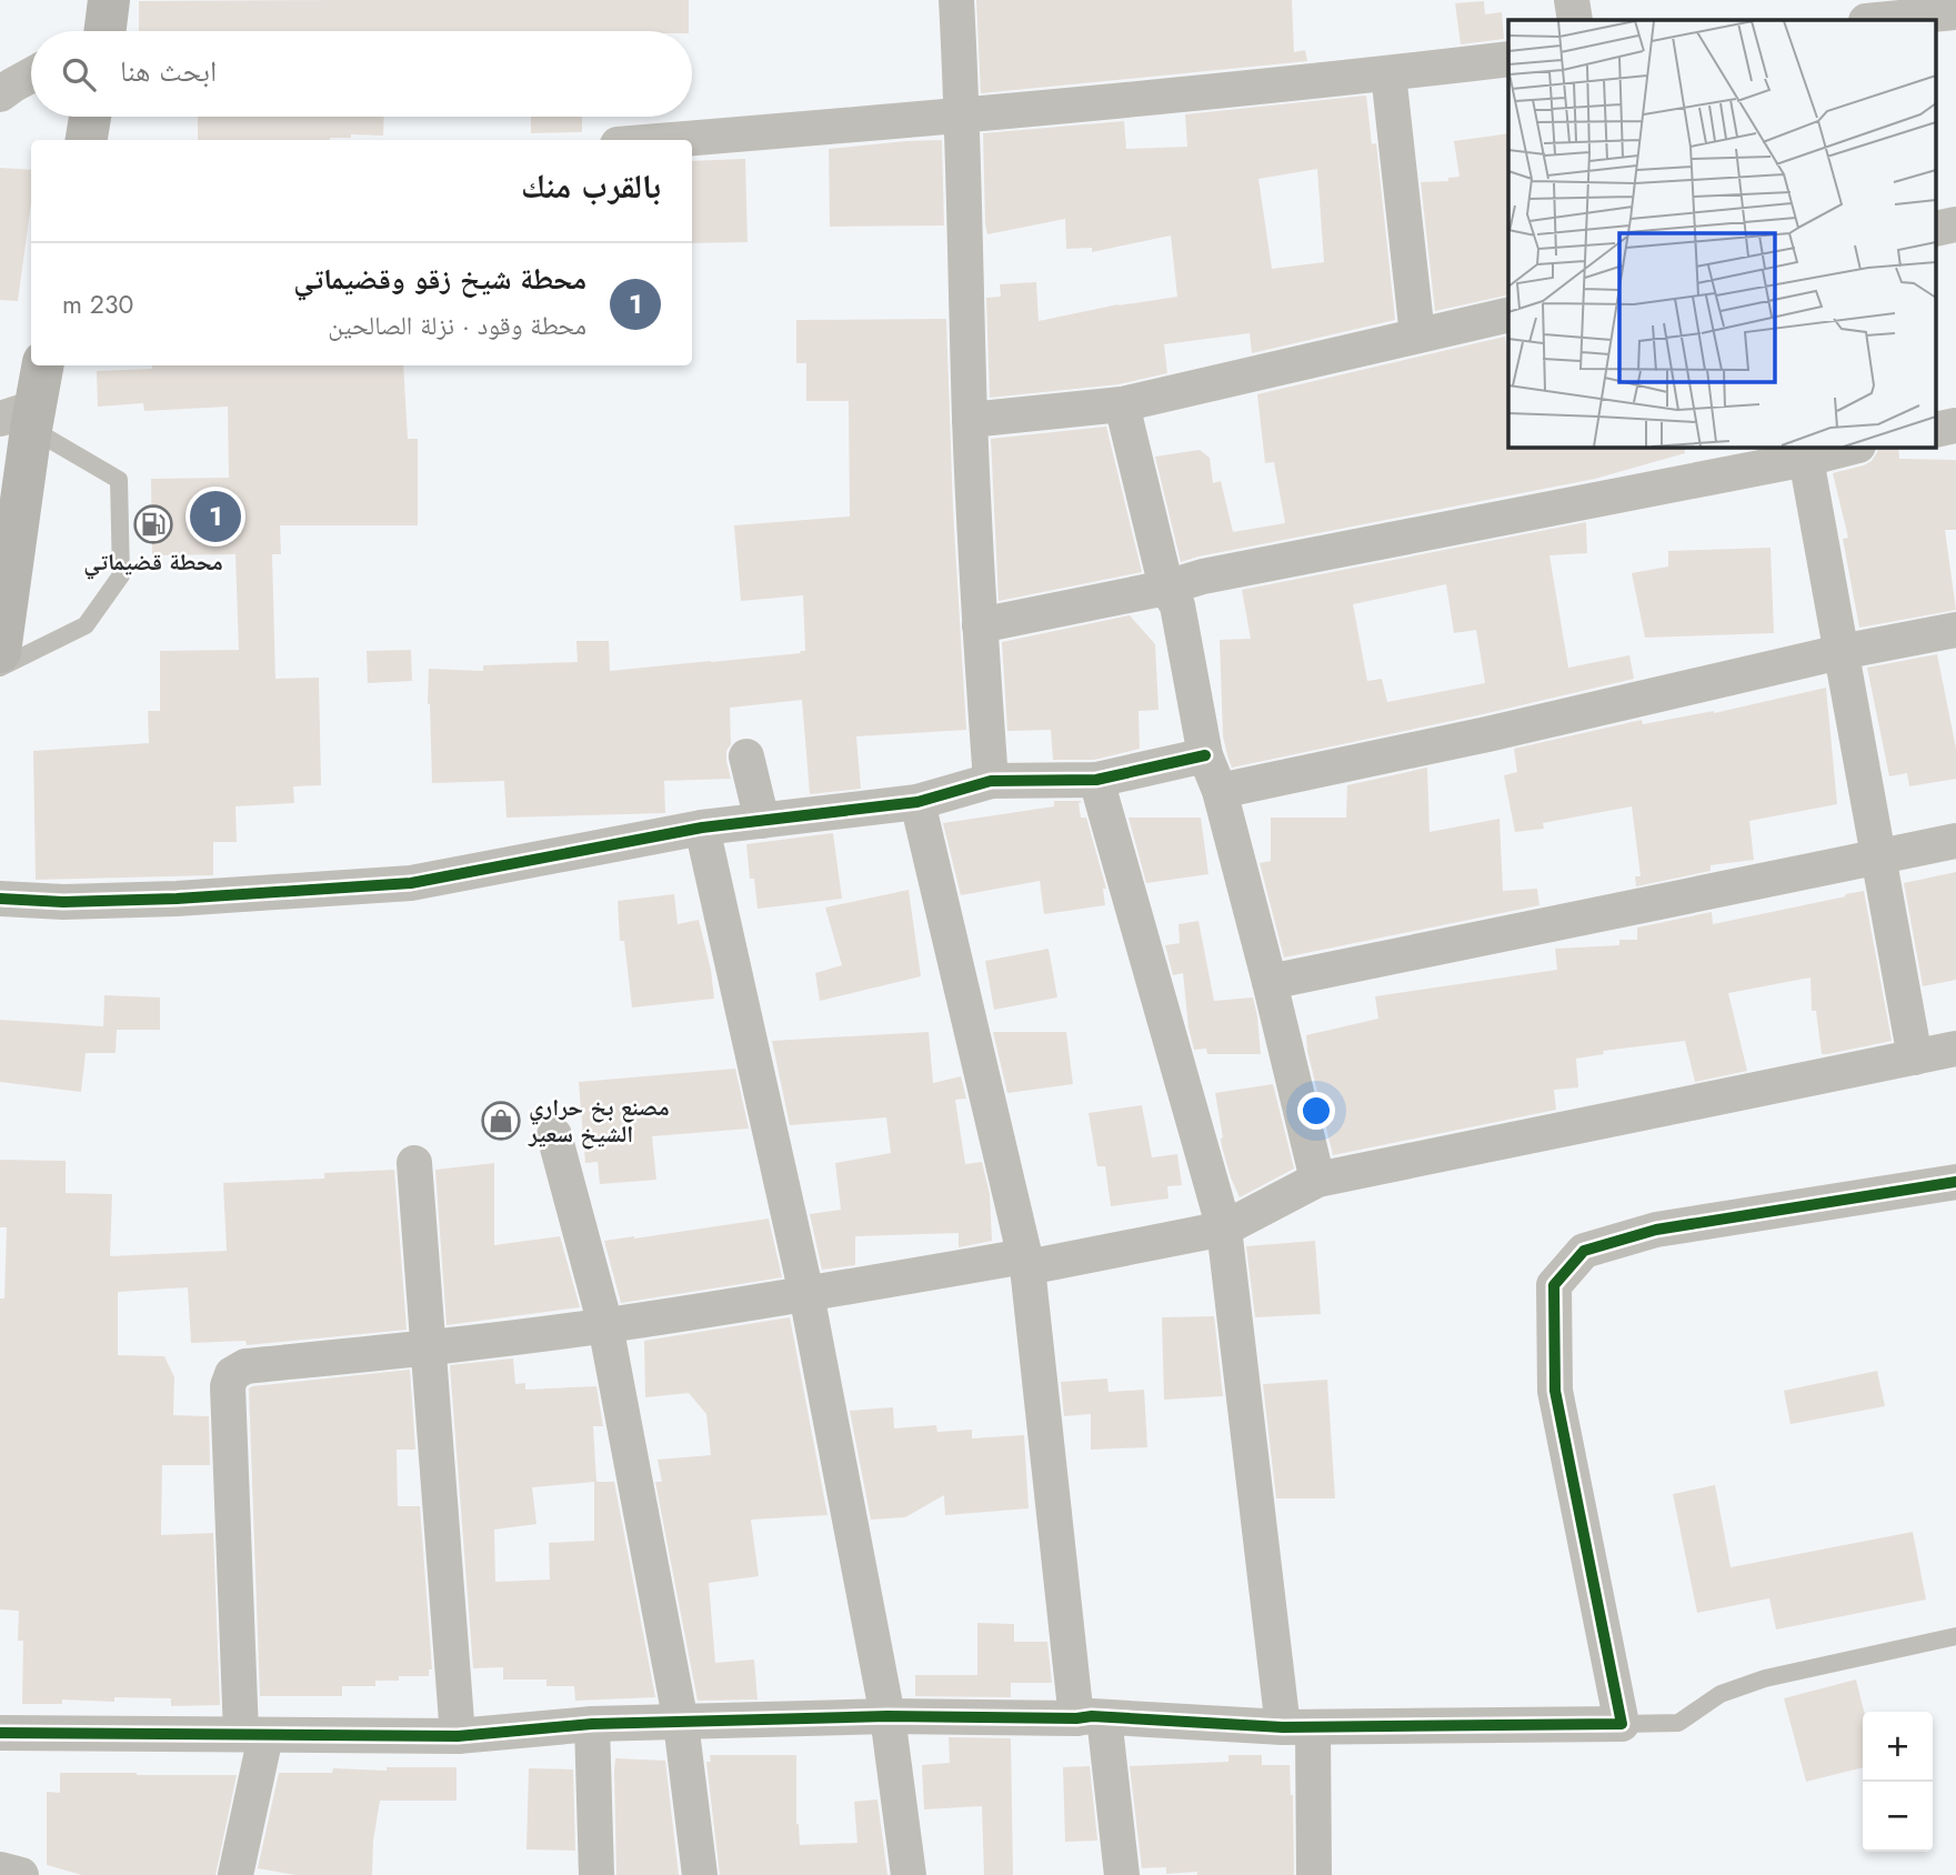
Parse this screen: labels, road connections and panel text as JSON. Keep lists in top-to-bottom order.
{
  "places": {
    "fuel station": ["محطة قضيماتي"],
    "shop": ["مصنع بخ حراري الشيخ سعير"]
  },
  "page": {
    "search": "ابحث هنا",
    "heading": "بالقرب منك",
    "list": [
      {
        "mark": "1",
        "name": "محطة شيخ زقو وقضيماتي",
        "note": "محطة وقود · نزلة الصالحين",
        "value": "230 m"
      }
    ],
    "pins": "1",
    "map_buttons": ["+", "−"]
  }
}
